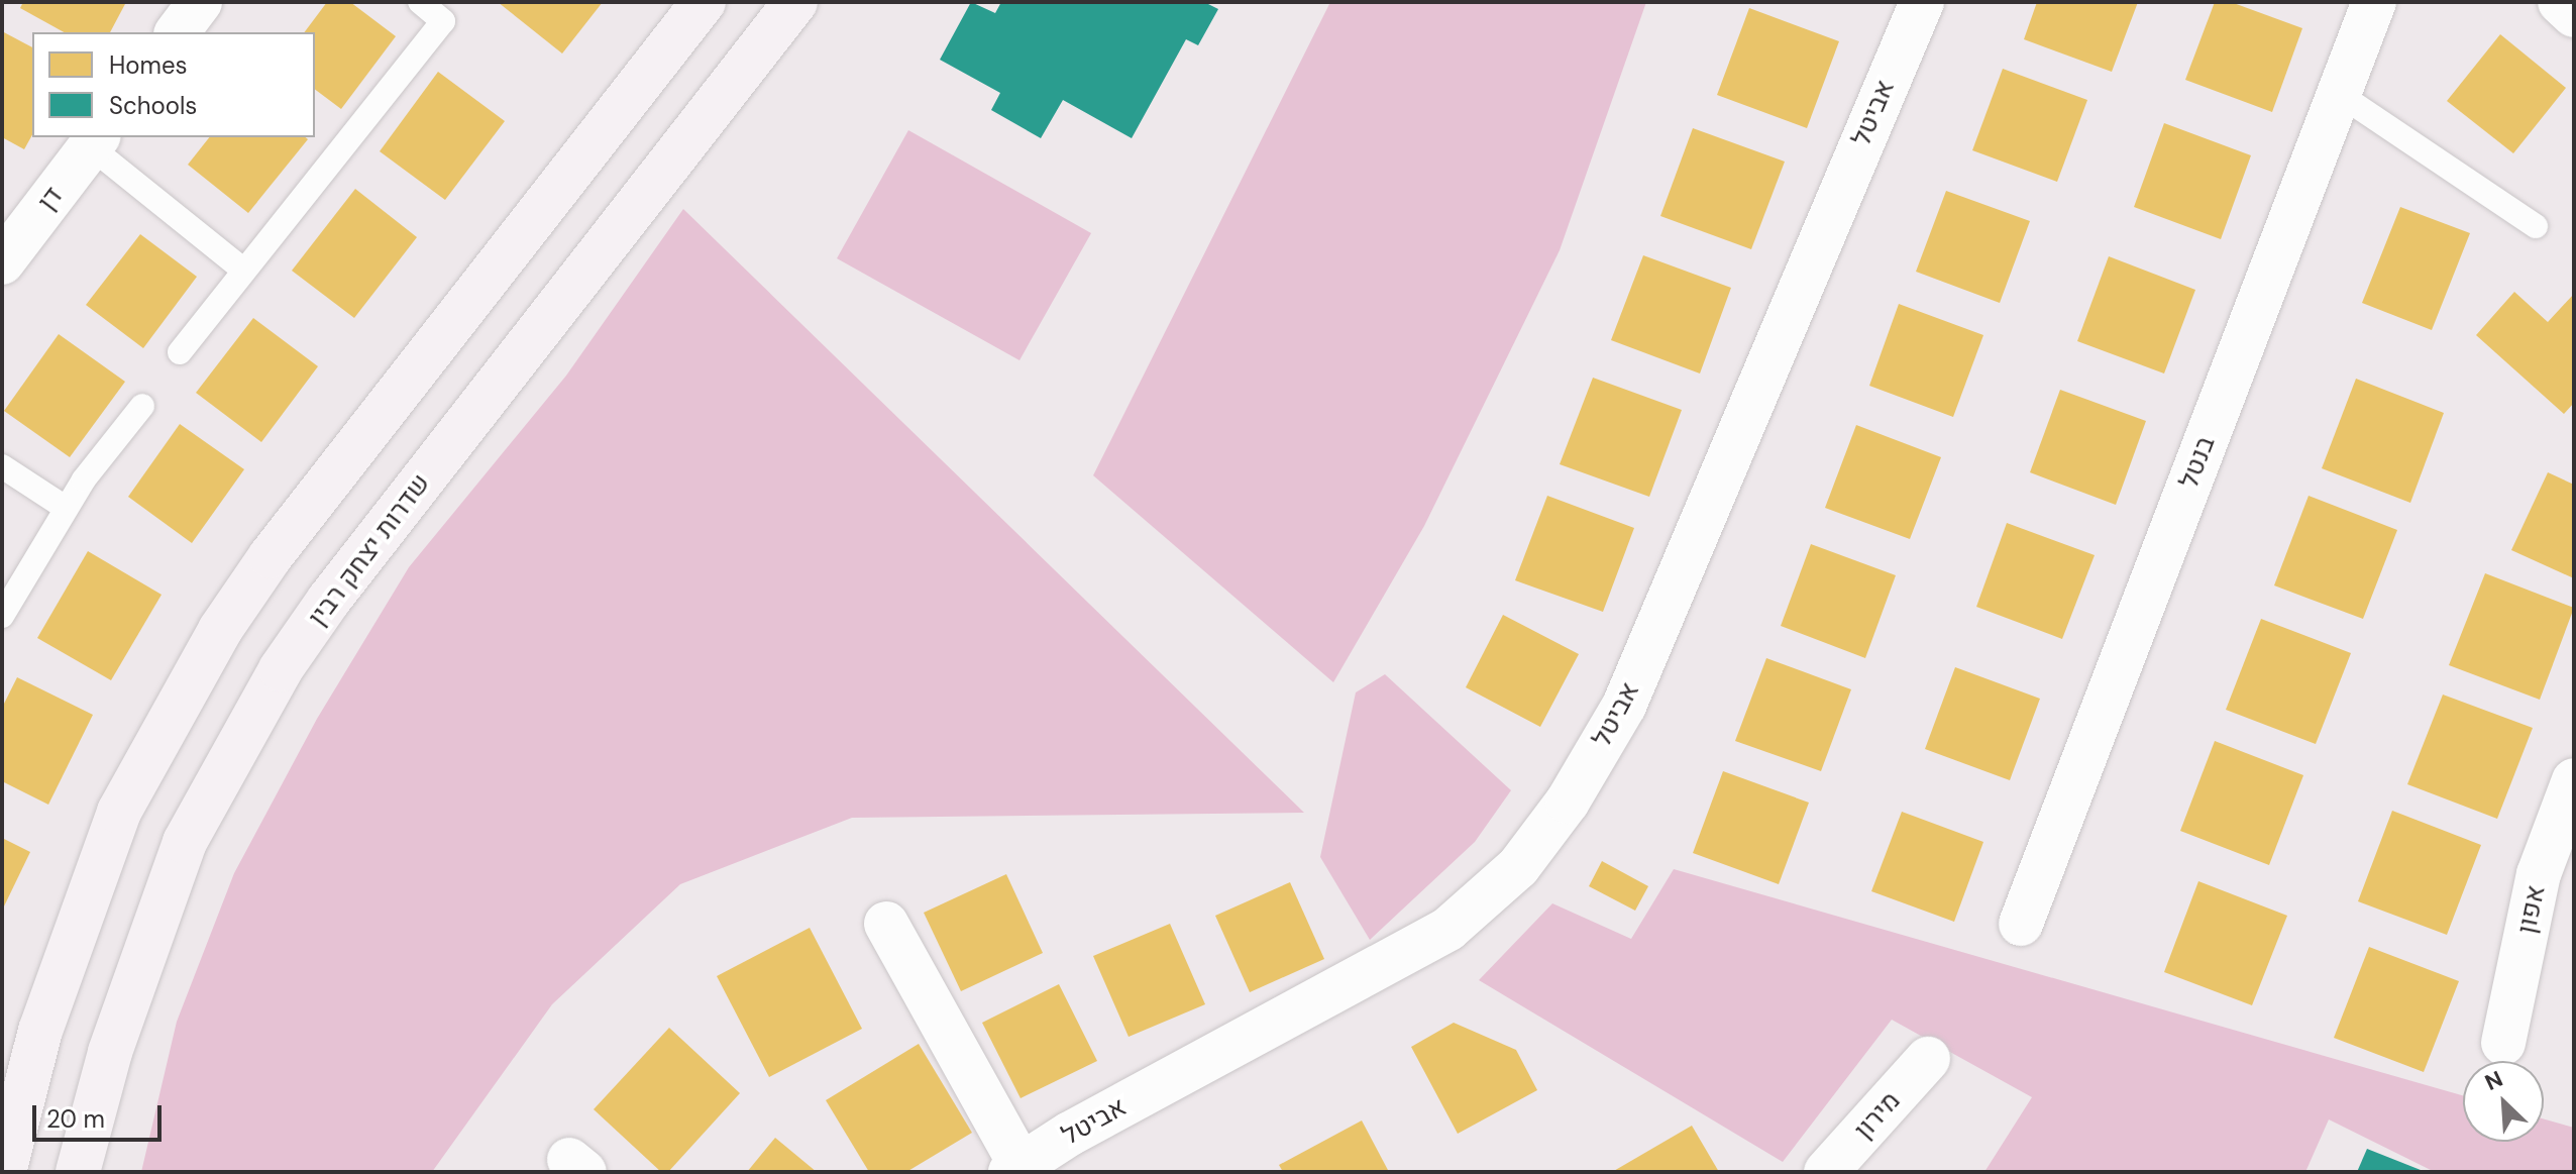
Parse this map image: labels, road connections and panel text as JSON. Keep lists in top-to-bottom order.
{
  "streets": {
    "main road": ["שדרות יצחק רבין"],
    "street": [
      "אביטל",
      "דן",
      "בנטל",
      "אפון",
      "מירון"
    ]
  },
  "legend": ["Homes", "Schools"],
  "scale_bar": "20 m",
  "north": "top left"
}
